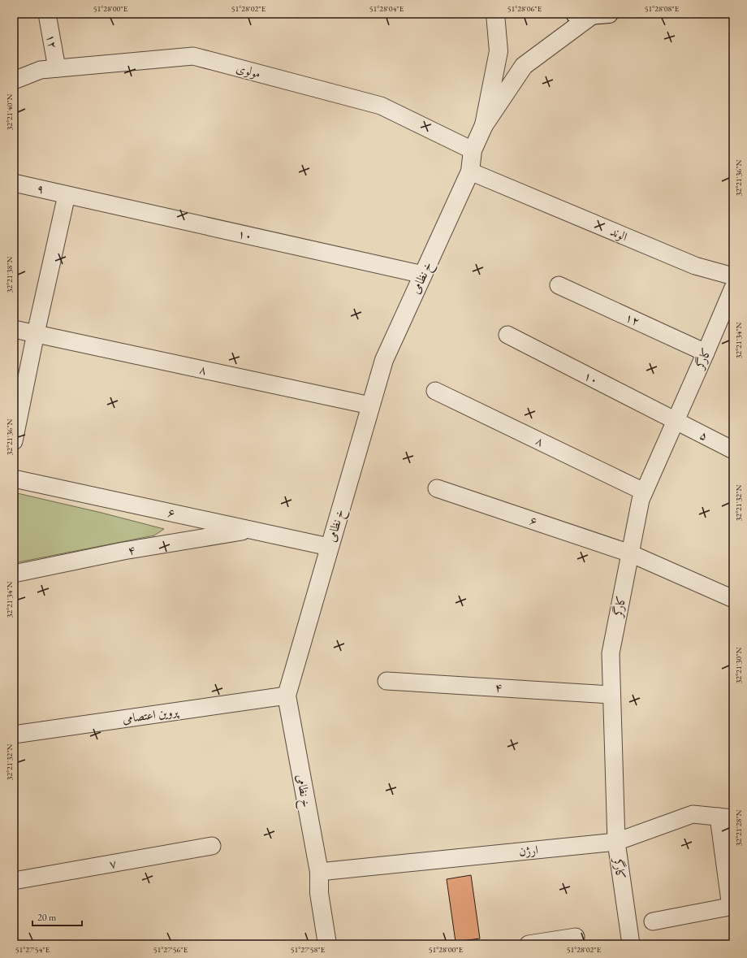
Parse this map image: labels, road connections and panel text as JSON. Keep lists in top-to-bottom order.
{
  "streets": {
    "street": [
      "۱۲",
      "مولوی",
      "۹",
      "الوند",
      "۱۰",
      "خ نظامی",
      "کارگر",
      "۸",
      "۵",
      "۶",
      "۴",
      "پروین اعتصامی",
      "ارژن",
      "۷"
    ]
  },
  "crossings": [
    ["۱۲", "مولوی"],
    ["۱۲", "کارگر"],
    ["مولوی", "خ نظامی"],
    ["۹", "۱۰"],
    ["الوند", "خ نظامی"],
    ["۱۰", "خ نظامی"],
    ["۱۰", "کارگر"],
    ["۱۰", "۵"],
    ["خ نظامی", "۸"],
    ["خ نظامی", "۶"],
    ["خ نظامی", "پروین اعتصامی"],
    ["خ نظامی", "ارژن"],
    ["کارگر", "۸"],
    ["کارگر", "۵"],
    ["کارگر", "۶"],
    ["کارگر", "۴"],
    ["کارگر", "ارژن"],
    ["۶", "۴"]
  ],
  "scale_bar": "20 m",
  "coordinates": [
    "51°28'00\"E",
    "51°28'02\"E",
    "51°28'04\"E",
    "51°28'06\"E",
    "51°28'08\"E",
    "32°21'40\"N",
    "32°21'36\"N",
    "32°21'38\"N",
    "32°21'34\"N",
    "32°21'32\"N",
    "32°21'30\"N",
    "32°21'28\"N",
    "51°27'54\"E",
    "51°27'56\"E",
    "51°27'58\"E"
  ]
}
